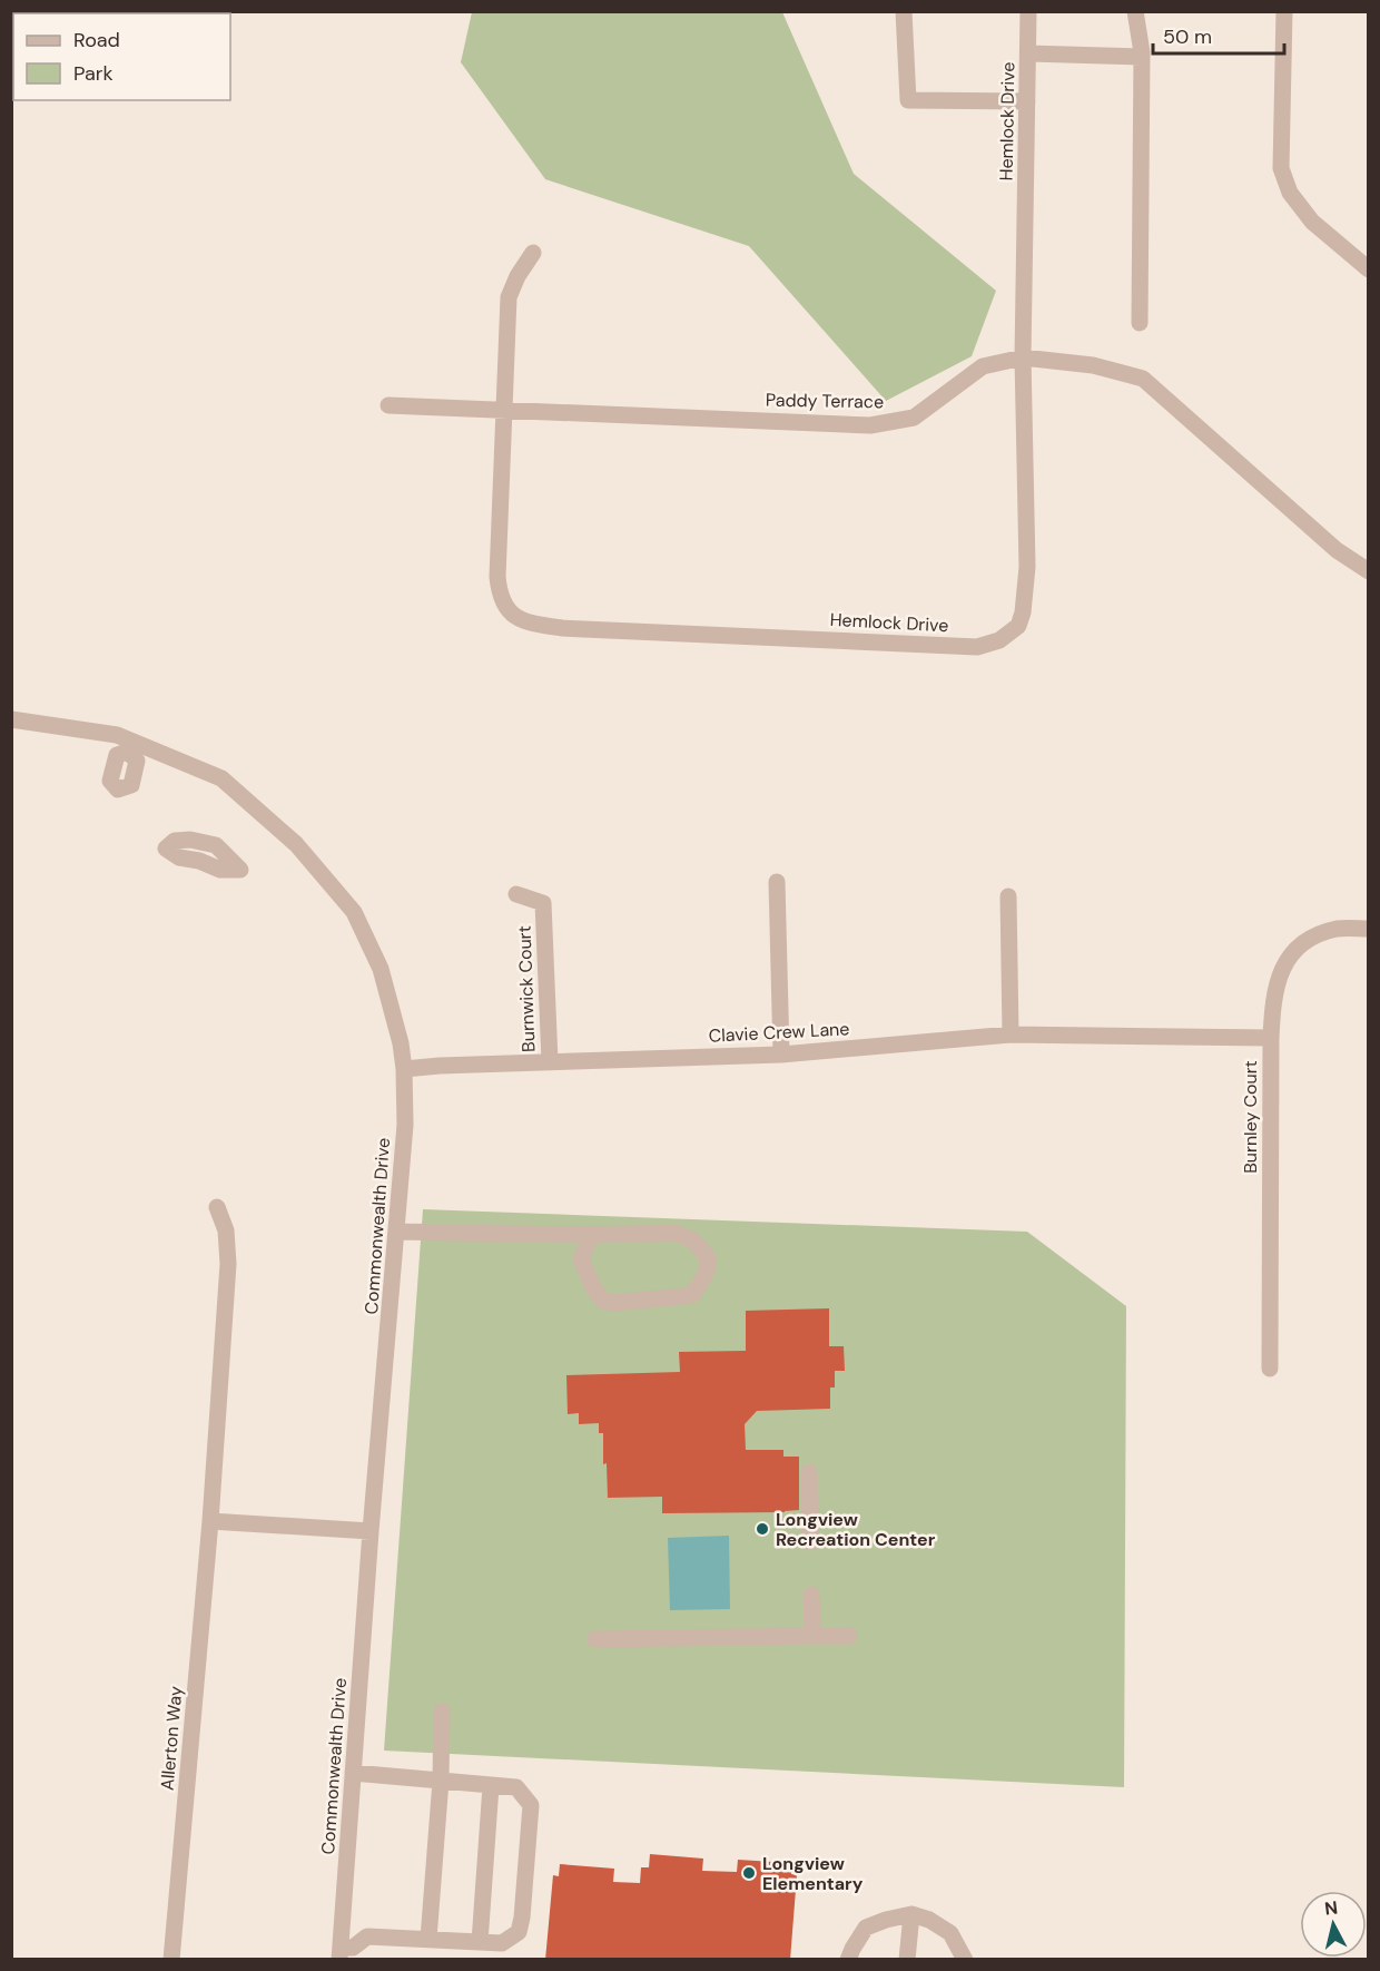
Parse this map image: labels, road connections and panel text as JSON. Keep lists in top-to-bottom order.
{
  "streets": {
    "street": [
      "Hemlock Drive",
      "Paddy Terrace",
      "Burnwick Court",
      "Clavie Crew Lane",
      "Burnley Court",
      "Commonwealth Drive",
      "Allerton Way"
    ]
  },
  "crossings": [
    ["Hemlock Drive", "Paddy Terrace"],
    ["Burnwick Court", "Clavie Crew Lane"],
    ["Clavie Crew Lane", "Burnley Court"],
    ["Clavie Crew Lane", "Commonwealth Drive"]
  ],
  "places": ["Longview Recreation Center", "Longview Elementary"],
  "legend": ["Road", "Park"],
  "scale_bar": "50 m",
  "north": "top"
}
